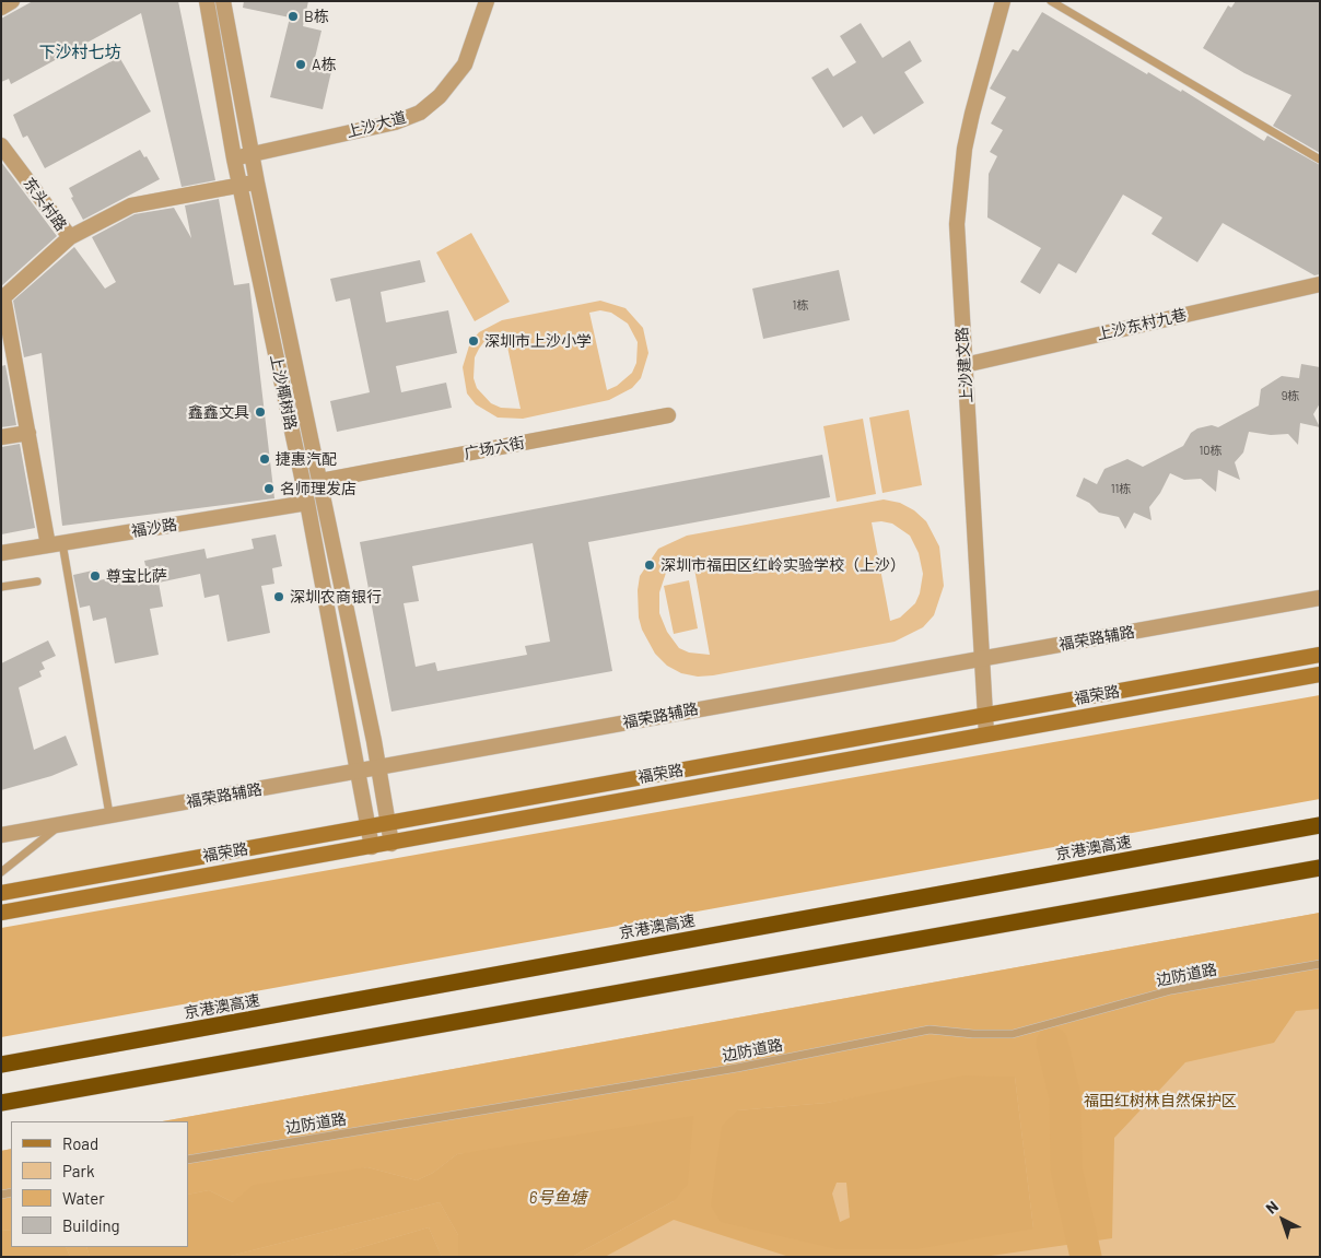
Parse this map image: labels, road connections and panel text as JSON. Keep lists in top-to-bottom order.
{
  "streets": {
    "highway": ["京港澳高速"],
    "main road": ["福荣路"],
    "street": [
      "上沙大道",
      "东头村路",
      "上沙东村九巷",
      "上沙建文路",
      "上沙椰树路",
      "广场六街",
      "福沙路",
      "福荣路辅路"
    ],
    "lane": ["边防道路"]
  },
  "crossings": [
    ["上沙大道", "上沙椰树路"],
    ["上沙东村九巷", "上沙建文路"],
    ["上沙建文路", "福荣路辅路"],
    ["上沙建文路", "福荣路"],
    ["上沙椰树路", "广场六街"],
    ["上沙椰树路", "福沙路"],
    ["上沙椰树路", "福荣路辅路"],
    ["上沙椰树路", "福荣路"]
  ],
  "districts": ["下沙村七坊"],
  "water": ["6号鱼塘"],
  "parks": ["福田红树林自然保护区"],
  "places": [
    "B栋",
    "A栋",
    "深圳市上沙小学",
    "鑫鑫文具",
    "捷惠汽配",
    "名师理发店",
    "深圳市福田区红岭实验学校（上沙）",
    "尊宝比萨",
    "深圳农商银行"
  ],
  "house_numbers": [
    "1栋",
    "9栋",
    "10栋",
    "11栋"
  ],
  "legend": [
    "Road",
    "Park",
    "Water",
    "Building"
  ],
  "north": "top left"
}
